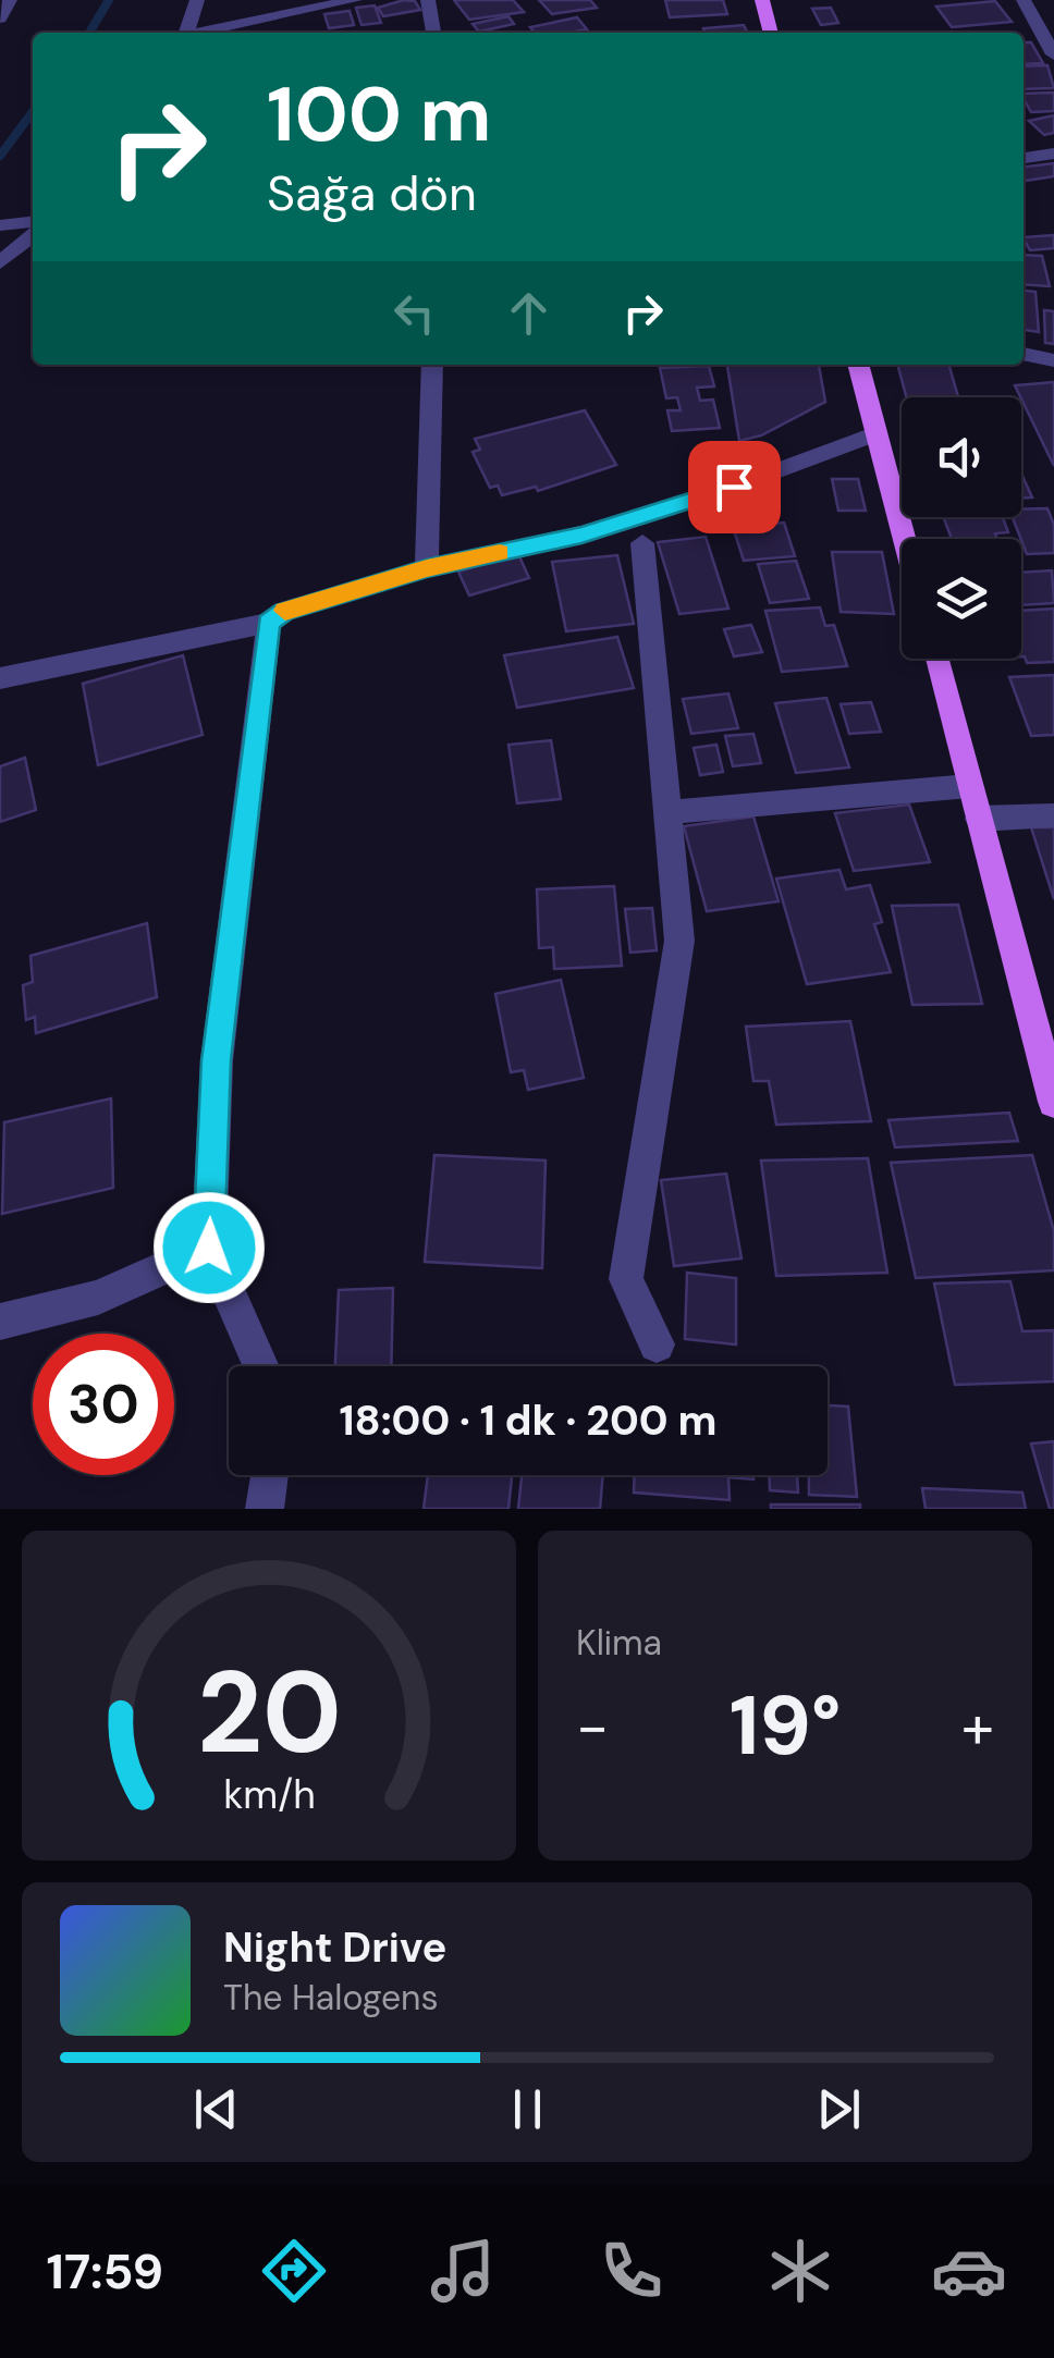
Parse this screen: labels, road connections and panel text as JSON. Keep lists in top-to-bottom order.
{
  "page": {
    "turn": ["100 m", "Sağa dön"],
    "limit": "30",
    "trip": "18:00 · 1 dk · 200 m",
    "tile": "Klima",
    "heat": ["−", "19°", "+"],
    "song": ["Night Drive", "The Halogens"],
    "tabs": "17:59",
    "gauge": ["20", "km/h"]
  }
}
